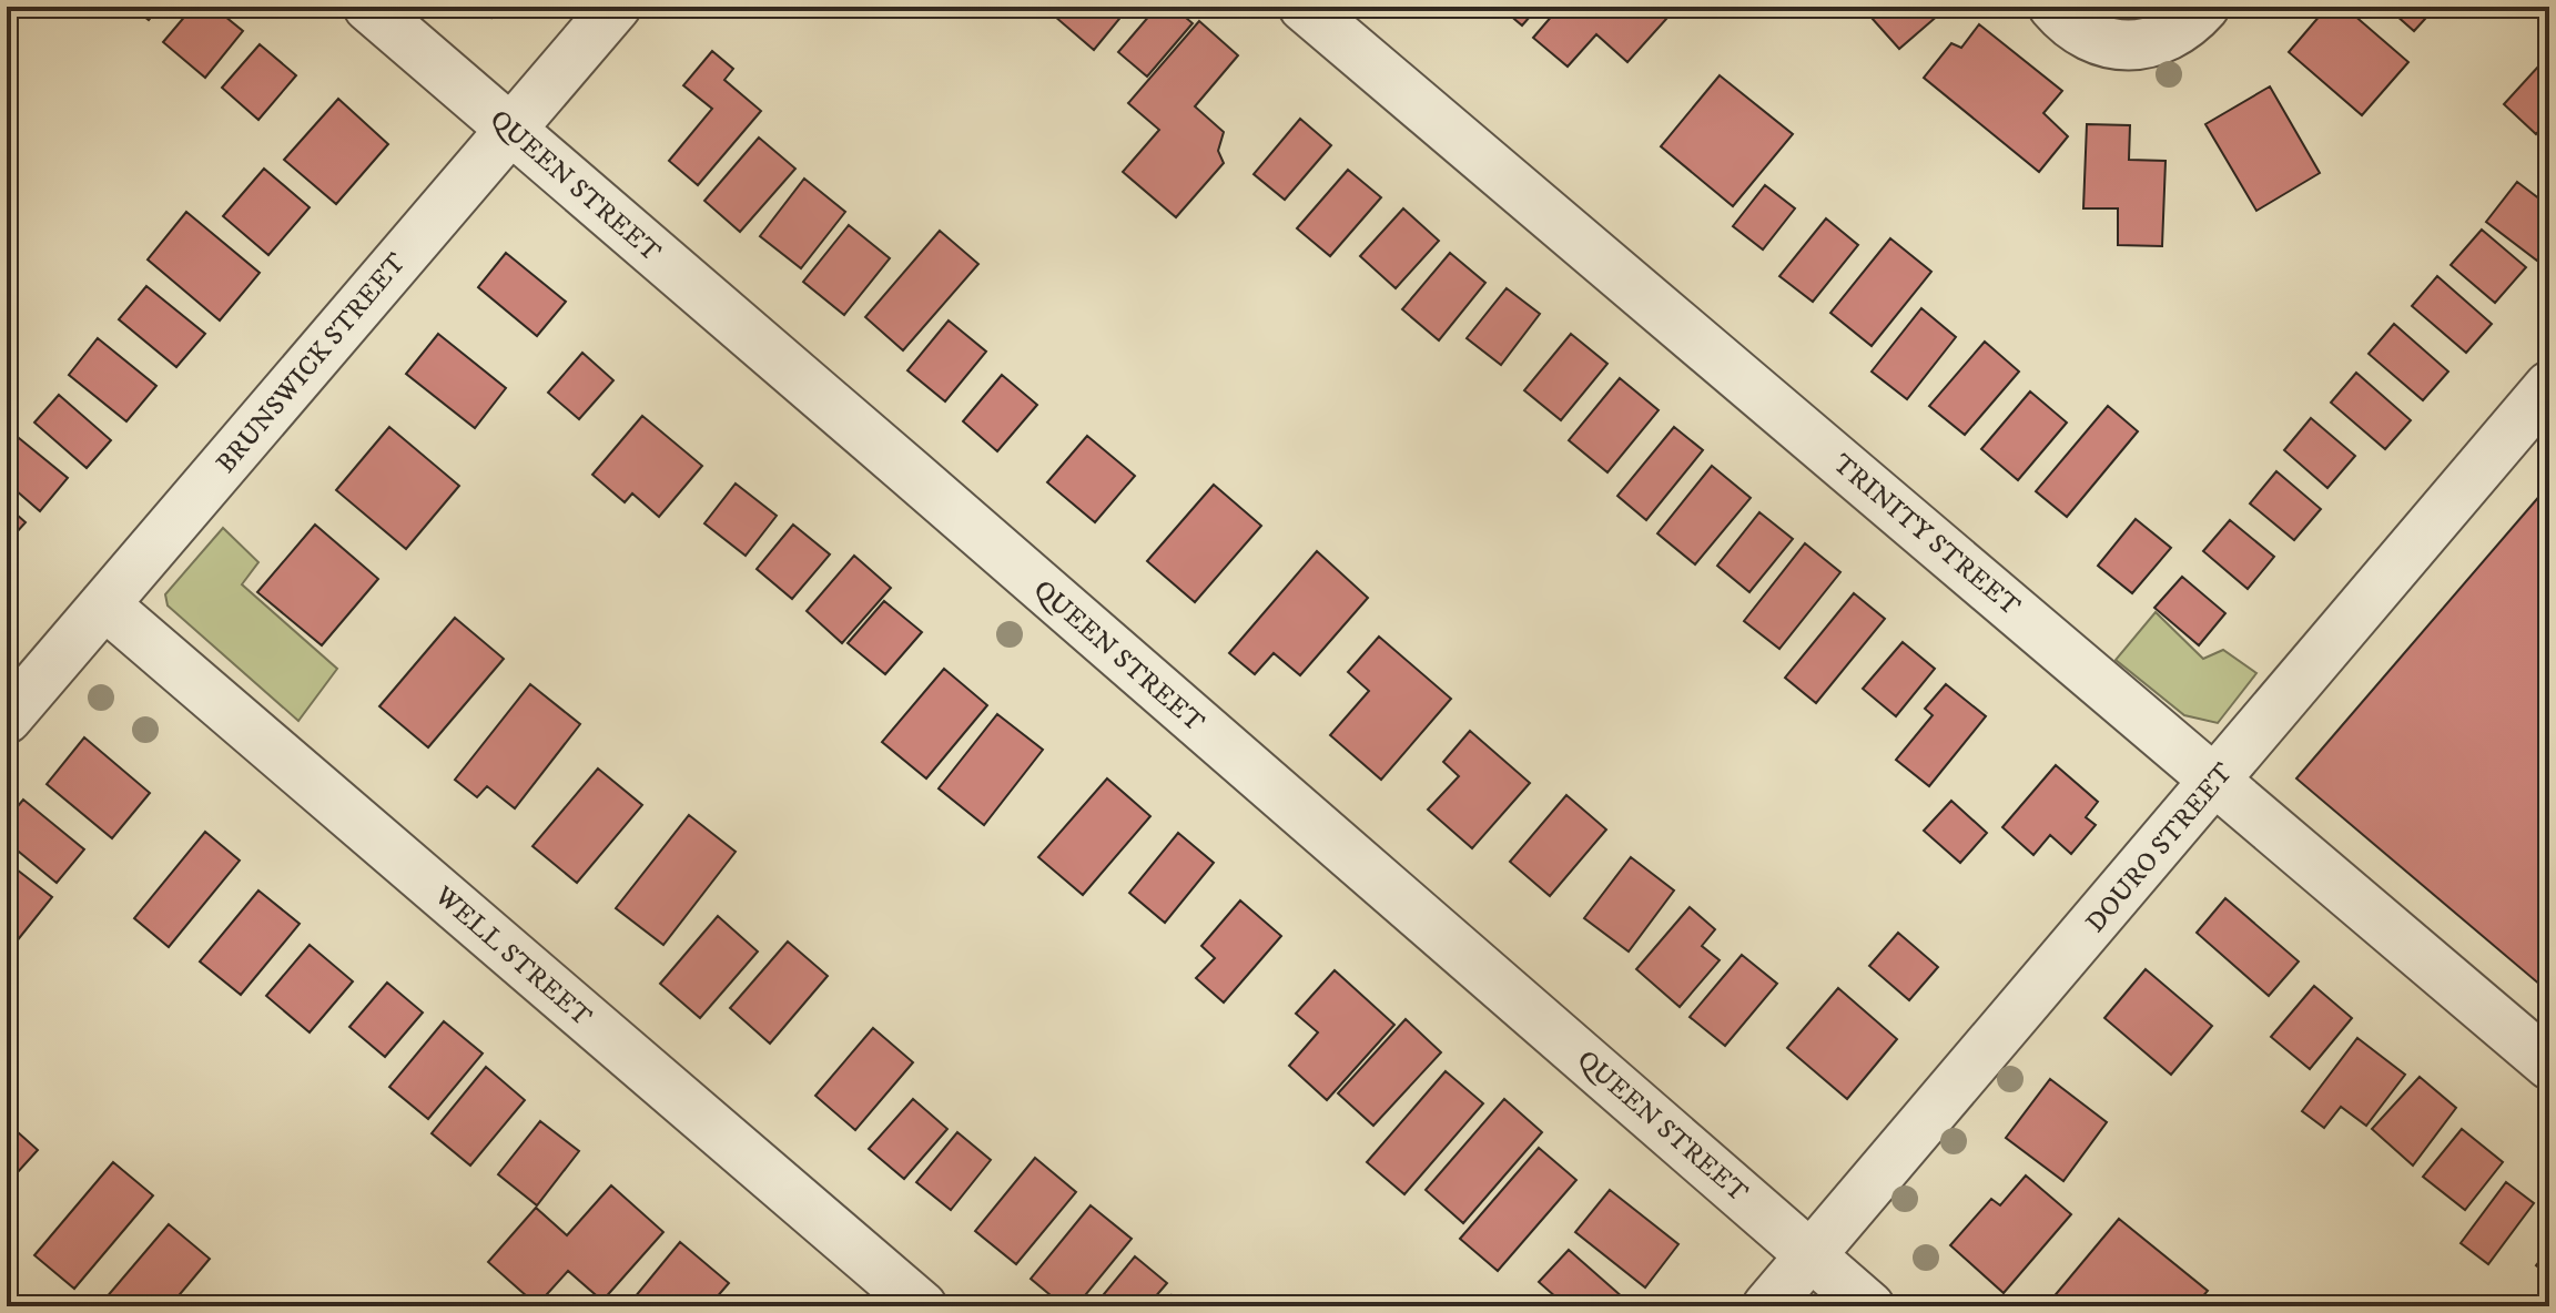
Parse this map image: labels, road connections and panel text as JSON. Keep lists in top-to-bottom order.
{
  "streets": {
    "street": [
      "QUEEN STREET",
      "BRUNSWICK STREET",
      "TRINITY STREET",
      "DOURO STREET",
      "WELL STREET"
    ]
  },
  "crossings": [
    ["QUEEN STREET", "BRUNSWICK STREET"],
    ["QUEEN STREET", "DOURO STREET"],
    ["BRUNSWICK STREET", "WELL STREET"],
    ["TRINITY STREET", "DOURO STREET"]
  ]
}
